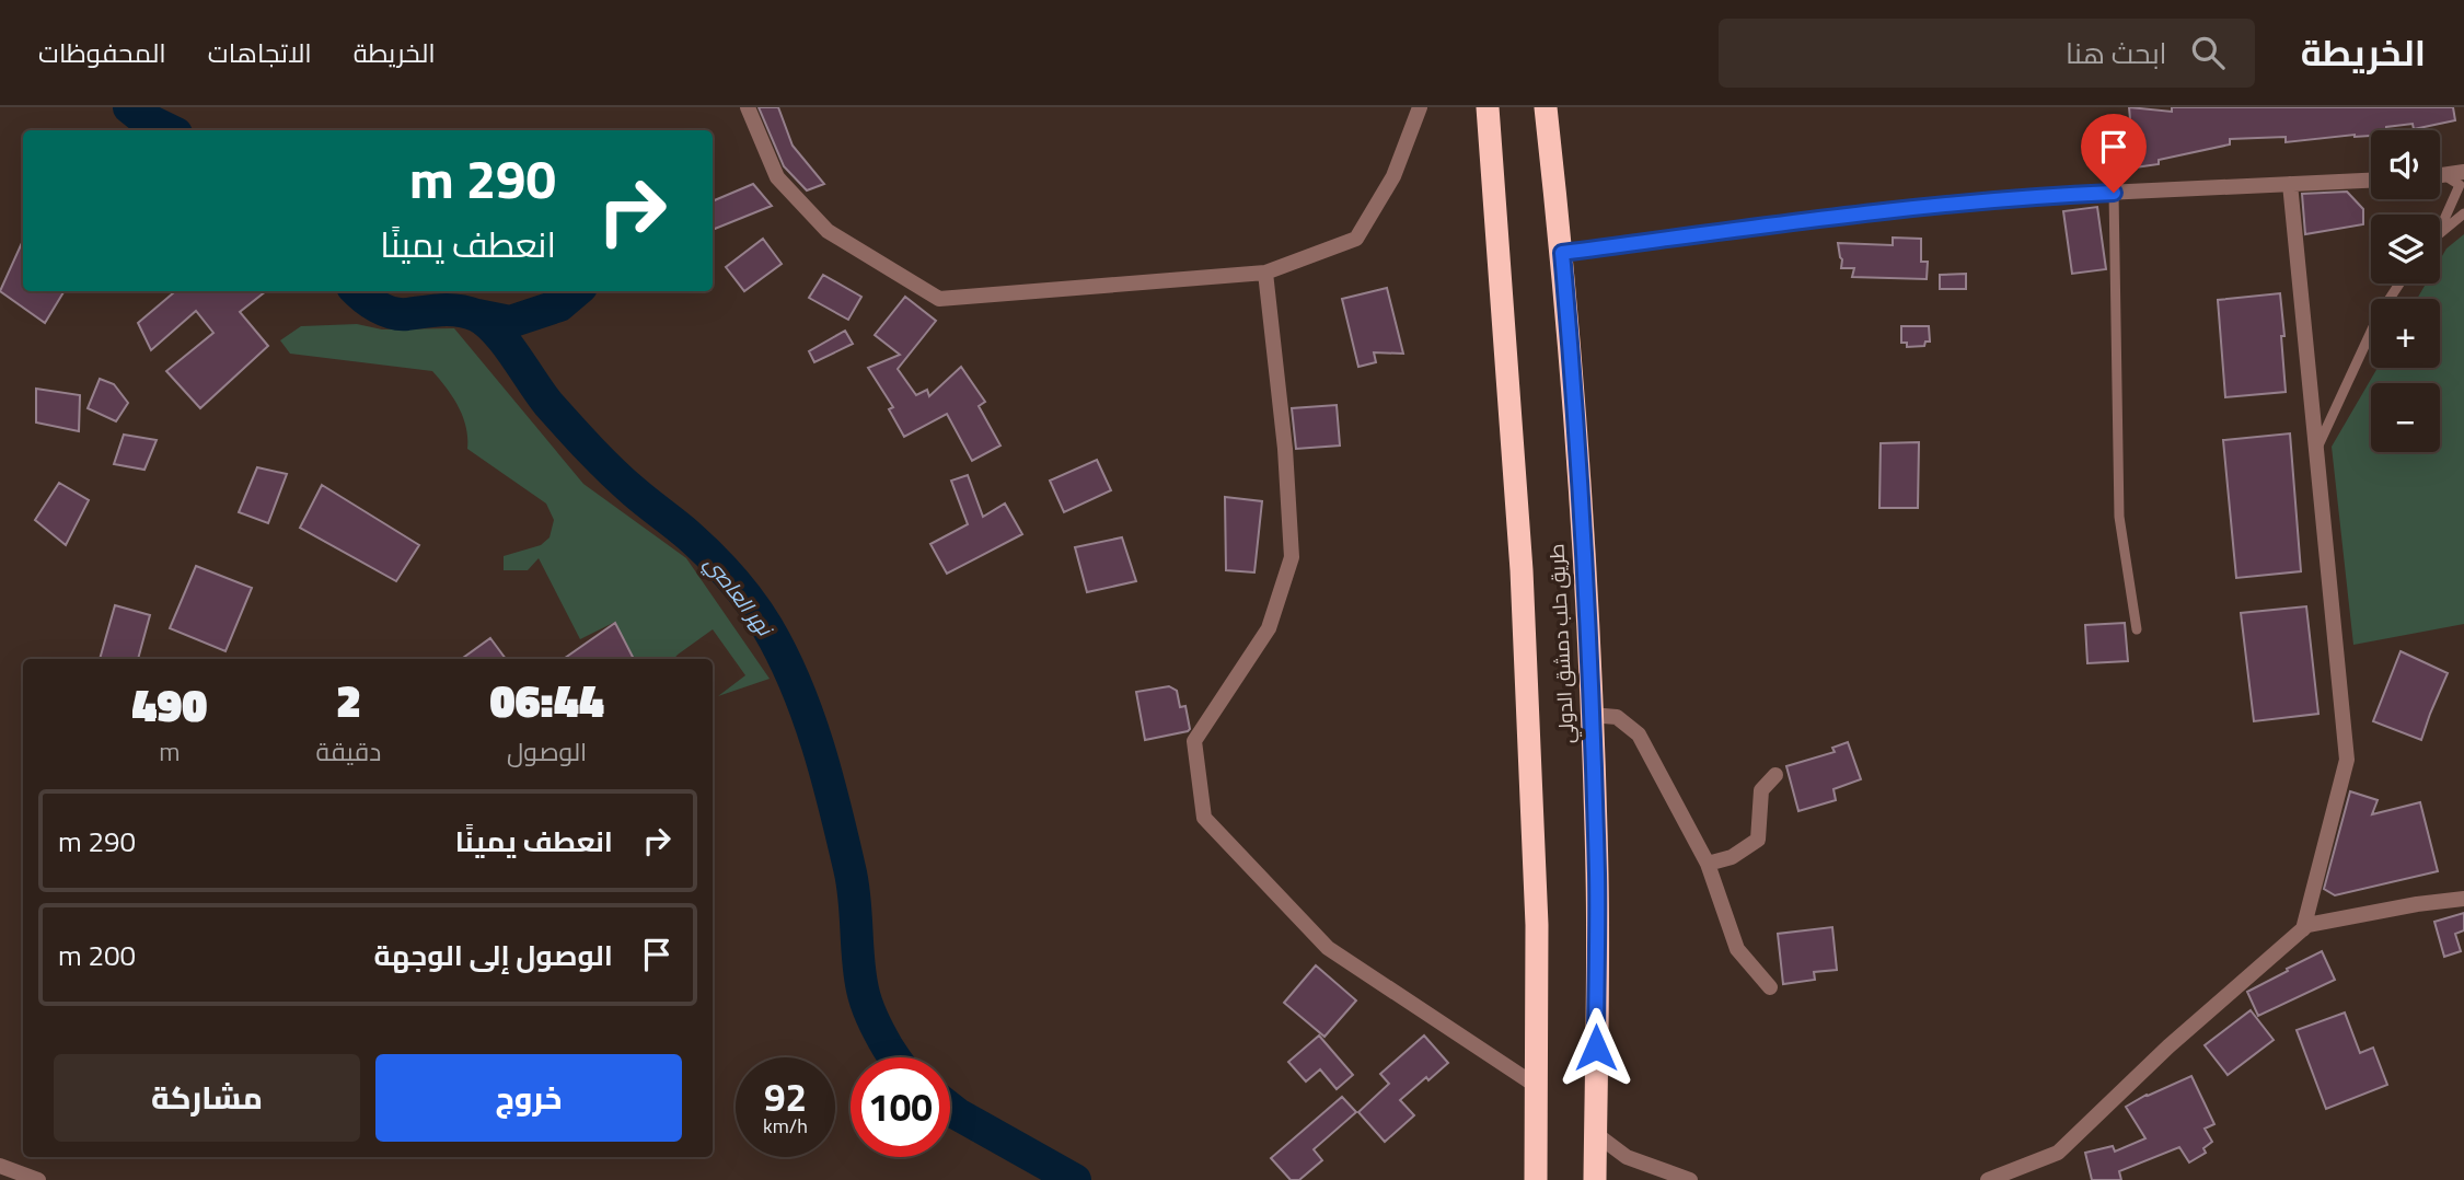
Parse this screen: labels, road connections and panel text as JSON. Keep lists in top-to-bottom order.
{
  "streets": {
    "highway": ["طريق حلب دمشق الدولي"]
  },
  "water": ["نهر العاصي"],
  "page": {
    "header": "الخريطة",
    "search": "ابحث هنا",
    "nav": ["الخريطة", "الاتجاهات", "المحفوظات"],
    "map_buttons": ["+", "−"],
    "turn": ["290 m", "انعطف يمينًا"],
    "eta": [
      "06:44",
      "الوصول",
      "2",
      "دقيقة",
      "490",
      "m"
    ],
    "list": [
      {
        "name": "انعطف يمينًا",
        "value": "290 m"
      },
      {
        "name": "الوصول إلى الوجهة",
        "value": "200 m"
      }
    ],
    "buttons": ["خروج", "مشاركة"],
    "speed": "92 km/h",
    "limit": "100"
  }
}
